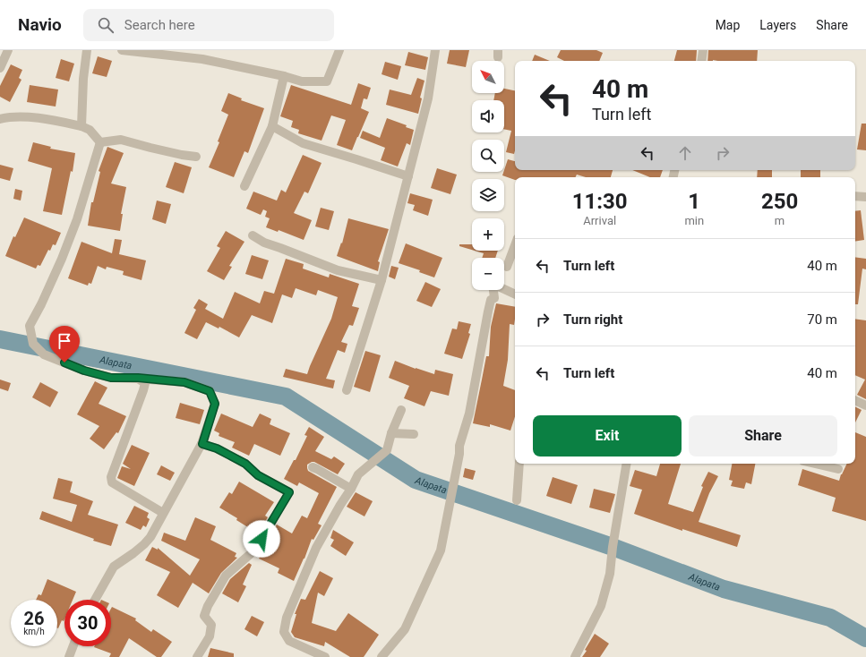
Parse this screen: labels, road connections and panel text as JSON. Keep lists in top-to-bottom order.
{
  "water": ["Alapata"],
  "north": "top left",
  "page": {
    "header": "Navio",
    "search": "Search here",
    "nav": ["Map", "Layers", "Share"],
    "map_buttons": ["+", "−"],
    "turn": ["40 m", "Turn left"],
    "eta": [
      "11:30",
      "Arrival",
      "1",
      "min",
      "250",
      "m"
    ],
    "list": [
      {
        "name": "Turn left",
        "value": "40 m"
      },
      {
        "name": "Turn right",
        "value": "70 m"
      },
      {
        "name": "Turn left",
        "value": "40 m"
      }
    ],
    "buttons": ["Exit", "Share"],
    "speed": "26 km/h",
    "limit": "30"
  }
}
